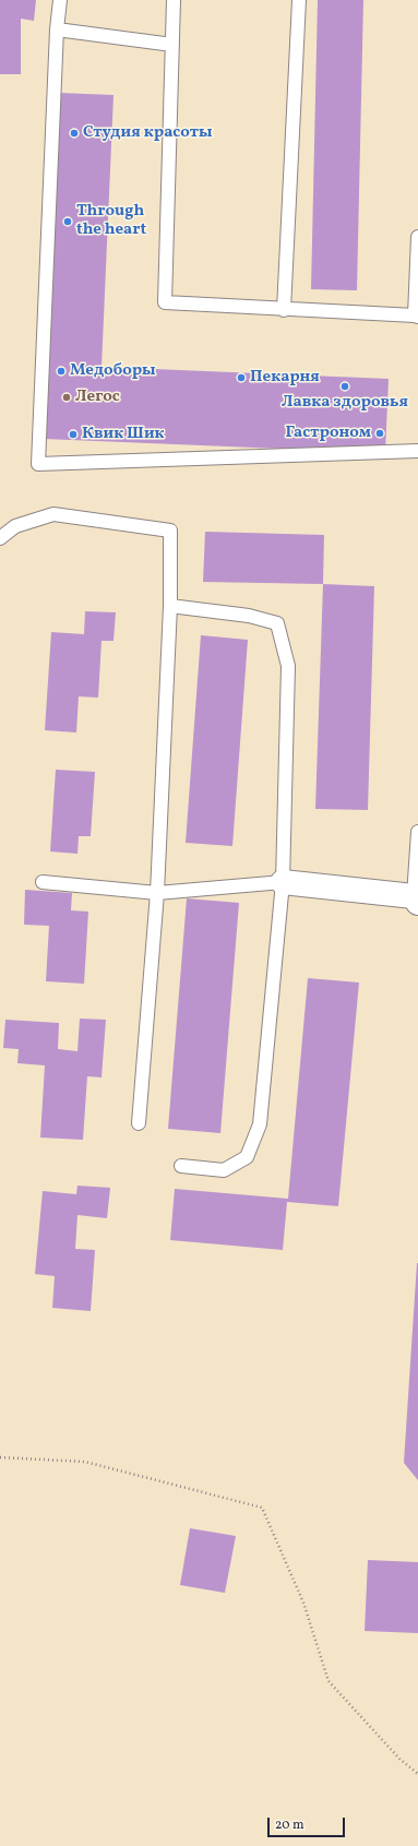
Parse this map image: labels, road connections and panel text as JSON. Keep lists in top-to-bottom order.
{
  "places": [
    "Студия красоты",
    "Through the heart",
    "Медоборы",
    "Пекарня",
    "Лавка здоровья",
    "Легос",
    "Гастроном",
    "Квик Шик"
  ],
  "scale_bar": "20 m"
}
